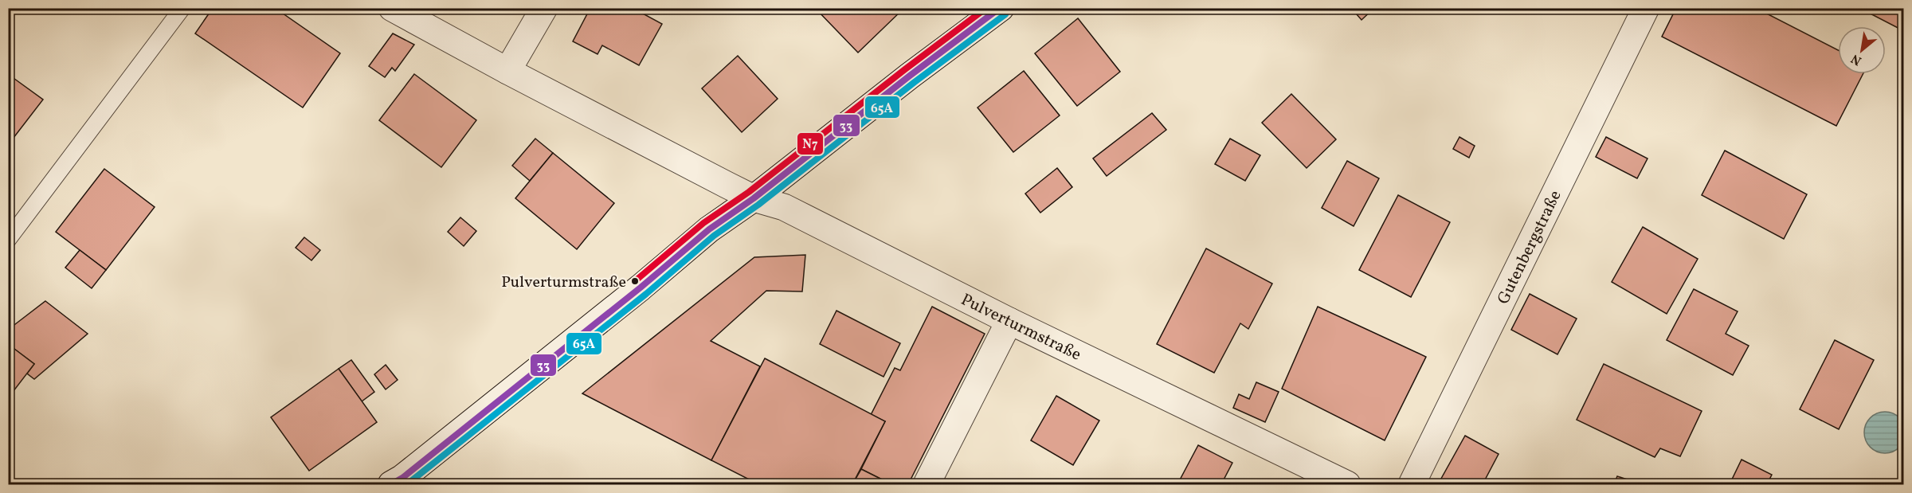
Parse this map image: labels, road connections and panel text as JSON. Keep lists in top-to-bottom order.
{
  "streets": {
    "street": ["Gutenbergstraße", "Pulverturmstraße"]
  },
  "places": ["Pulverturmstraße"],
  "lines": ["transit line 33", "transit line N7", "transit line 65A"],
  "north": "bottom left"
}
